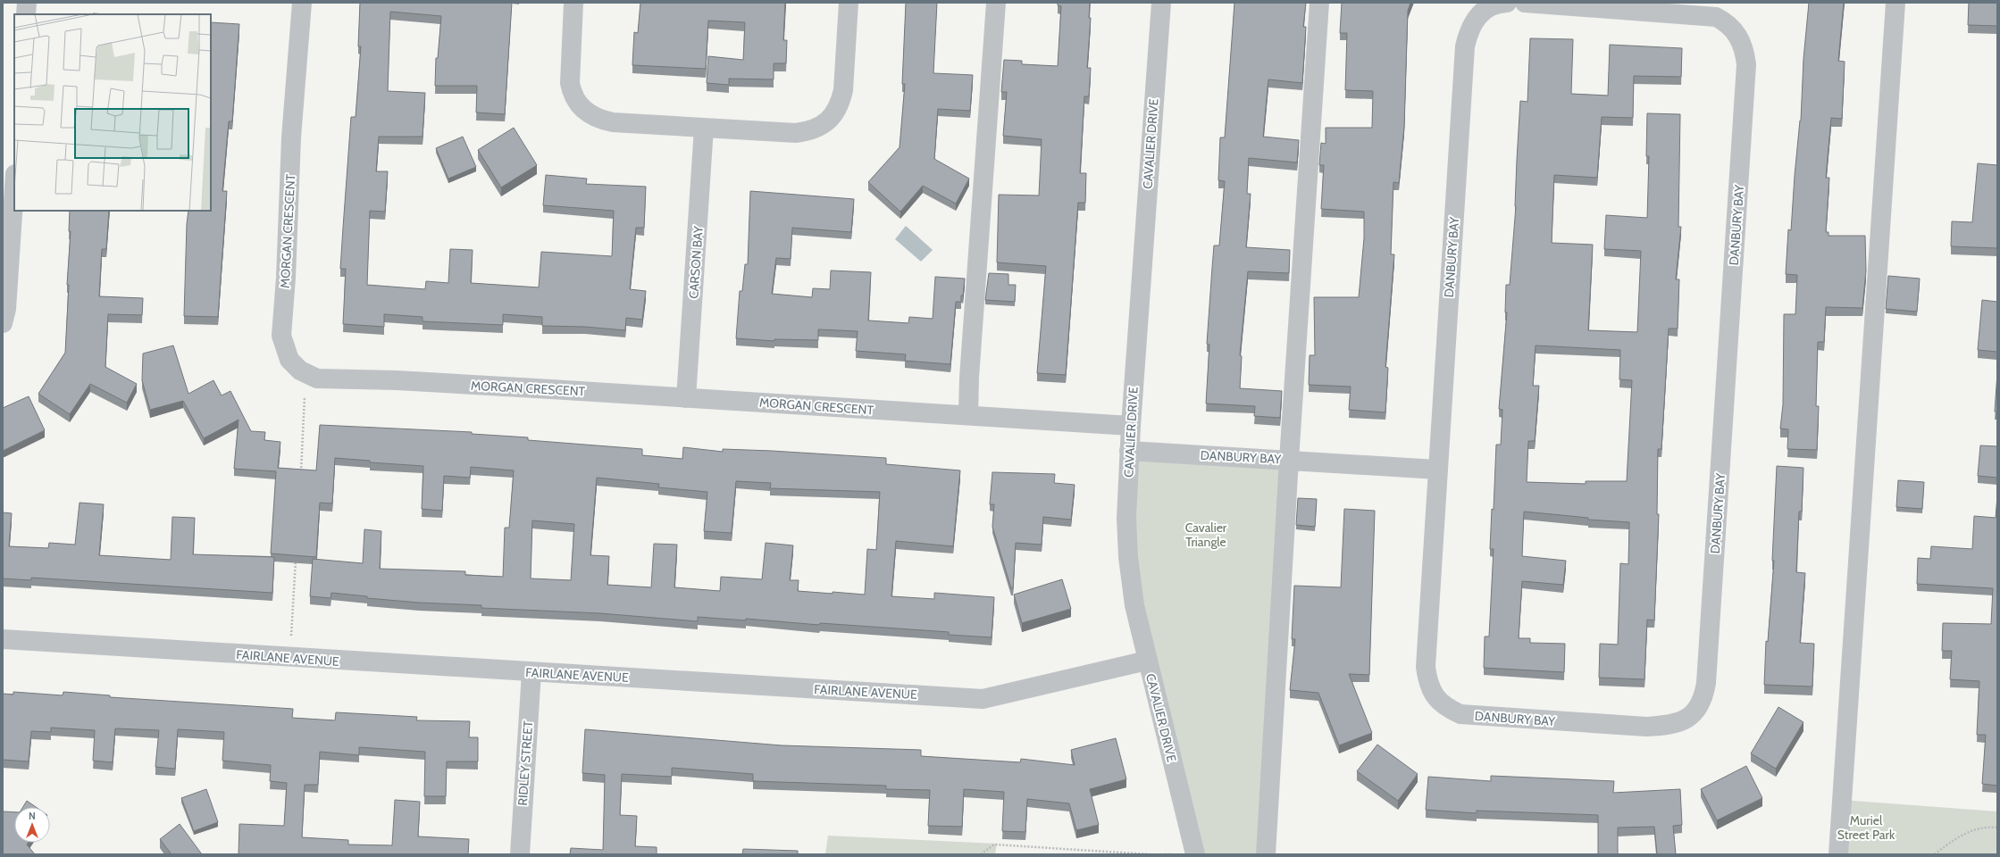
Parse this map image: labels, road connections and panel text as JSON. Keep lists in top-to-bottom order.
{
  "streets": {
    "street": [
      "CAVALIER DRIVE",
      "DANBURY BAY",
      "MORGAN CRESCENT",
      "CARSON BAY",
      "FAIRLANE AVENUE",
      "RIDLEY STREET"
    ]
  },
  "crossings": [
    ["CAVALIER DRIVE", "DANBURY BAY"],
    ["CAVALIER DRIVE", "MORGAN CRESCENT"],
    ["CAVALIER DRIVE", "FAIRLANE AVENUE"],
    ["MORGAN CRESCENT", "CARSON BAY"],
    ["FAIRLANE AVENUE", "RIDLEY STREET"]
  ],
  "parks": ["Cavalier Triangle", "Muriel Street Park"],
  "north": "top"
}
